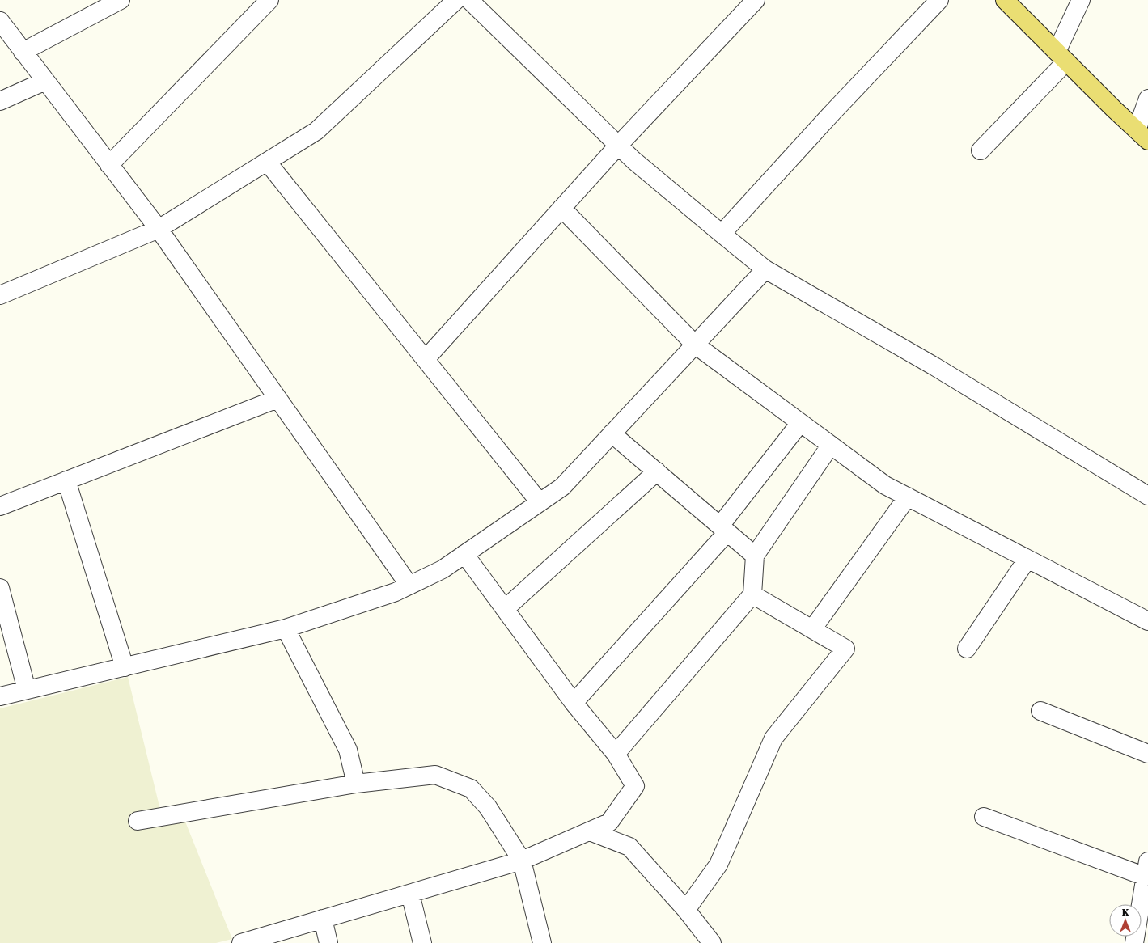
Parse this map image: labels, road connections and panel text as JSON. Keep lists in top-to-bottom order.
{
  "north": "top"
}
